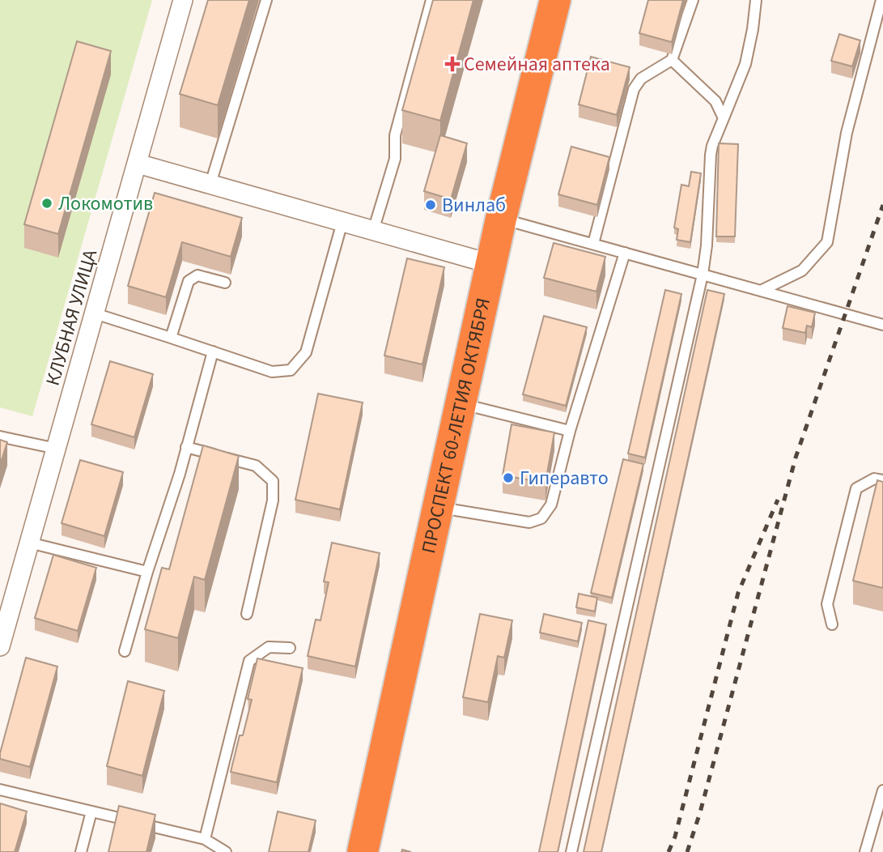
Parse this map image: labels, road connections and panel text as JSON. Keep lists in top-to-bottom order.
{
  "streets": {
    "highway": ["ПРОСПЕКТ 60-ЛЕТИЯ ОКТЯБРЯ"],
    "street": ["КЛУБНАЯ УЛИЦА"]
  },
  "places": {
    "health": ["Семейная аптека"],
    "other": ["Локомотив", "Винлаб", "Гиперавто"]
  }
}
